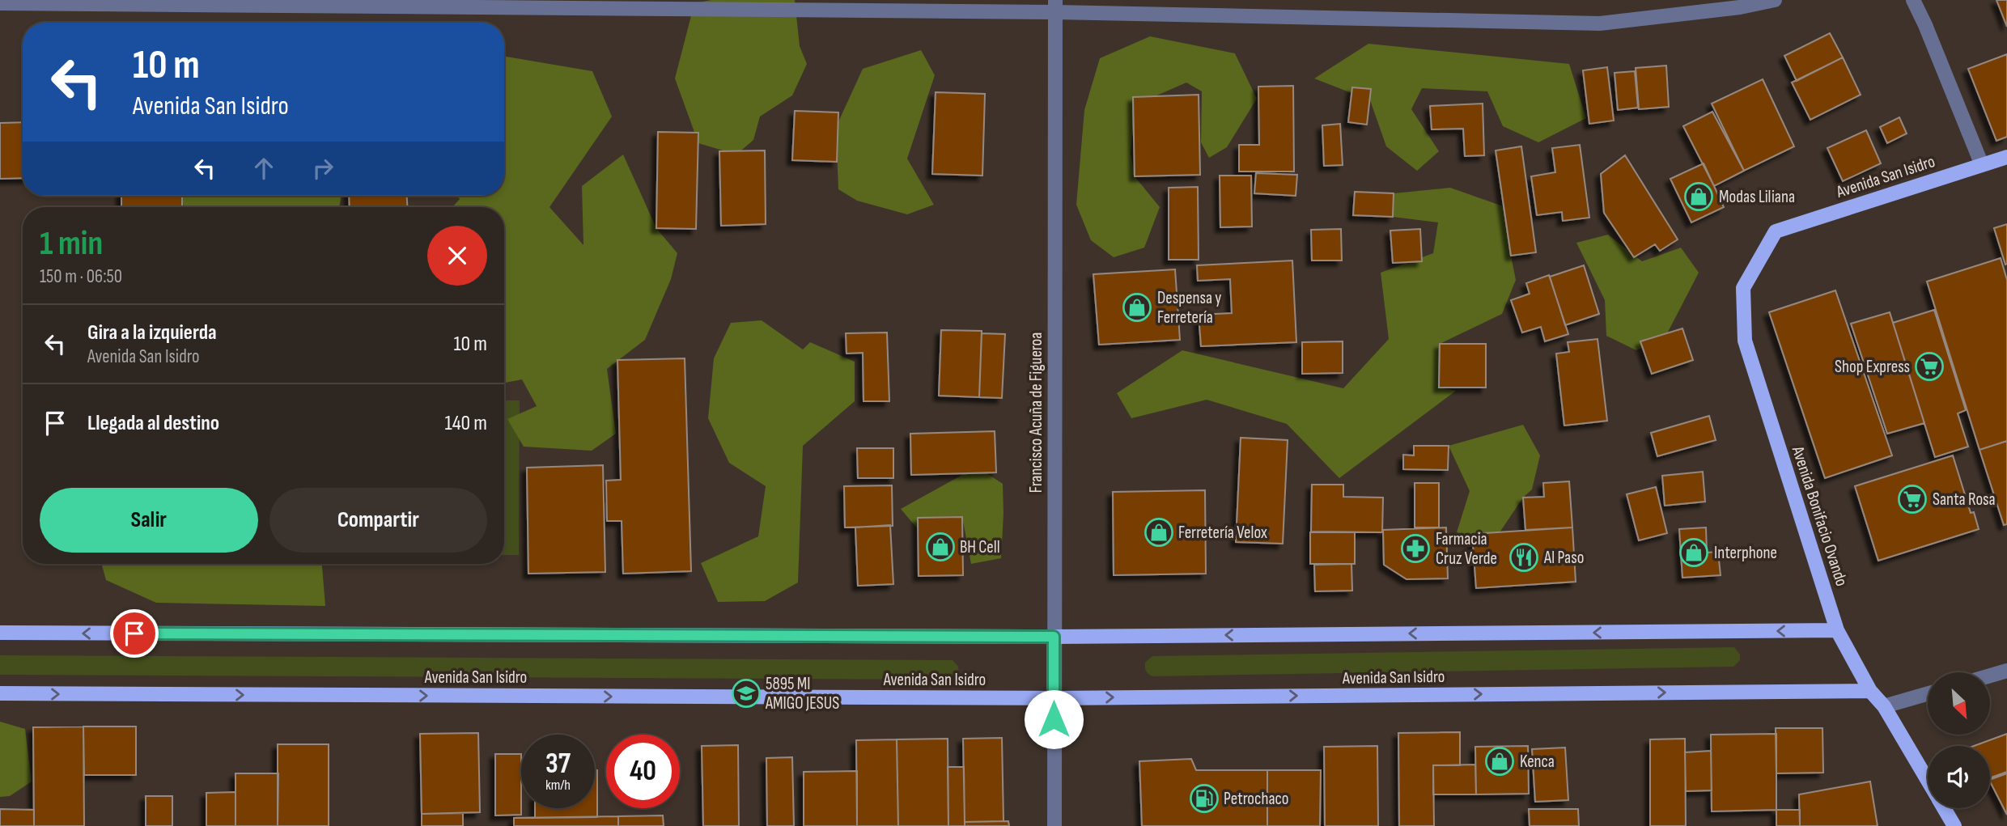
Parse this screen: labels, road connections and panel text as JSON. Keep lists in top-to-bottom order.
{
  "streets": {
    "main road": ["Avenida San Isidro", "Avenida Bonifacio Ovando"],
    "street": ["Francisco Acuña de Figueroa"]
  },
  "crossings": [
    ["Avenida San Isidro", "Francisco Acuña de Figueroa"],
    ["Avenida San Isidro", "Avenida Bonifacio Ovando"]
  ],
  "places": {
    "shop": [
      "Modas Liliana",
      "Despensa y Ferretería",
      "Ferretería Velox",
      "BH Cell",
      "Interphone",
      "Kenca"
    ],
    "supermarket": ["Shop Express", "Santa Rosa"],
    "pharmacy": ["Farmacia Cruz Verde"],
    "restaurant": ["Al Paso"],
    "school or university": ["5895 MI AMIGO JESUS"],
    "fuel station": ["Petrochaco"]
  },
  "north": "bottom right",
  "page": {
    "turn": ["10 m", "Avenida San Isidro"],
    "heading": ["1 min", "150 m · 06:50"],
    "list": [
      {
        "name": "Gira a la izquierda",
        "note": "Avenida San Isidro",
        "value": "10 m"
      },
      {
        "name": "Llegada al destino",
        "value": "140 m"
      }
    ],
    "buttons": ["Salir", "Compartir"],
    "speed": "37 km/h",
    "limit": "40"
  }
}
